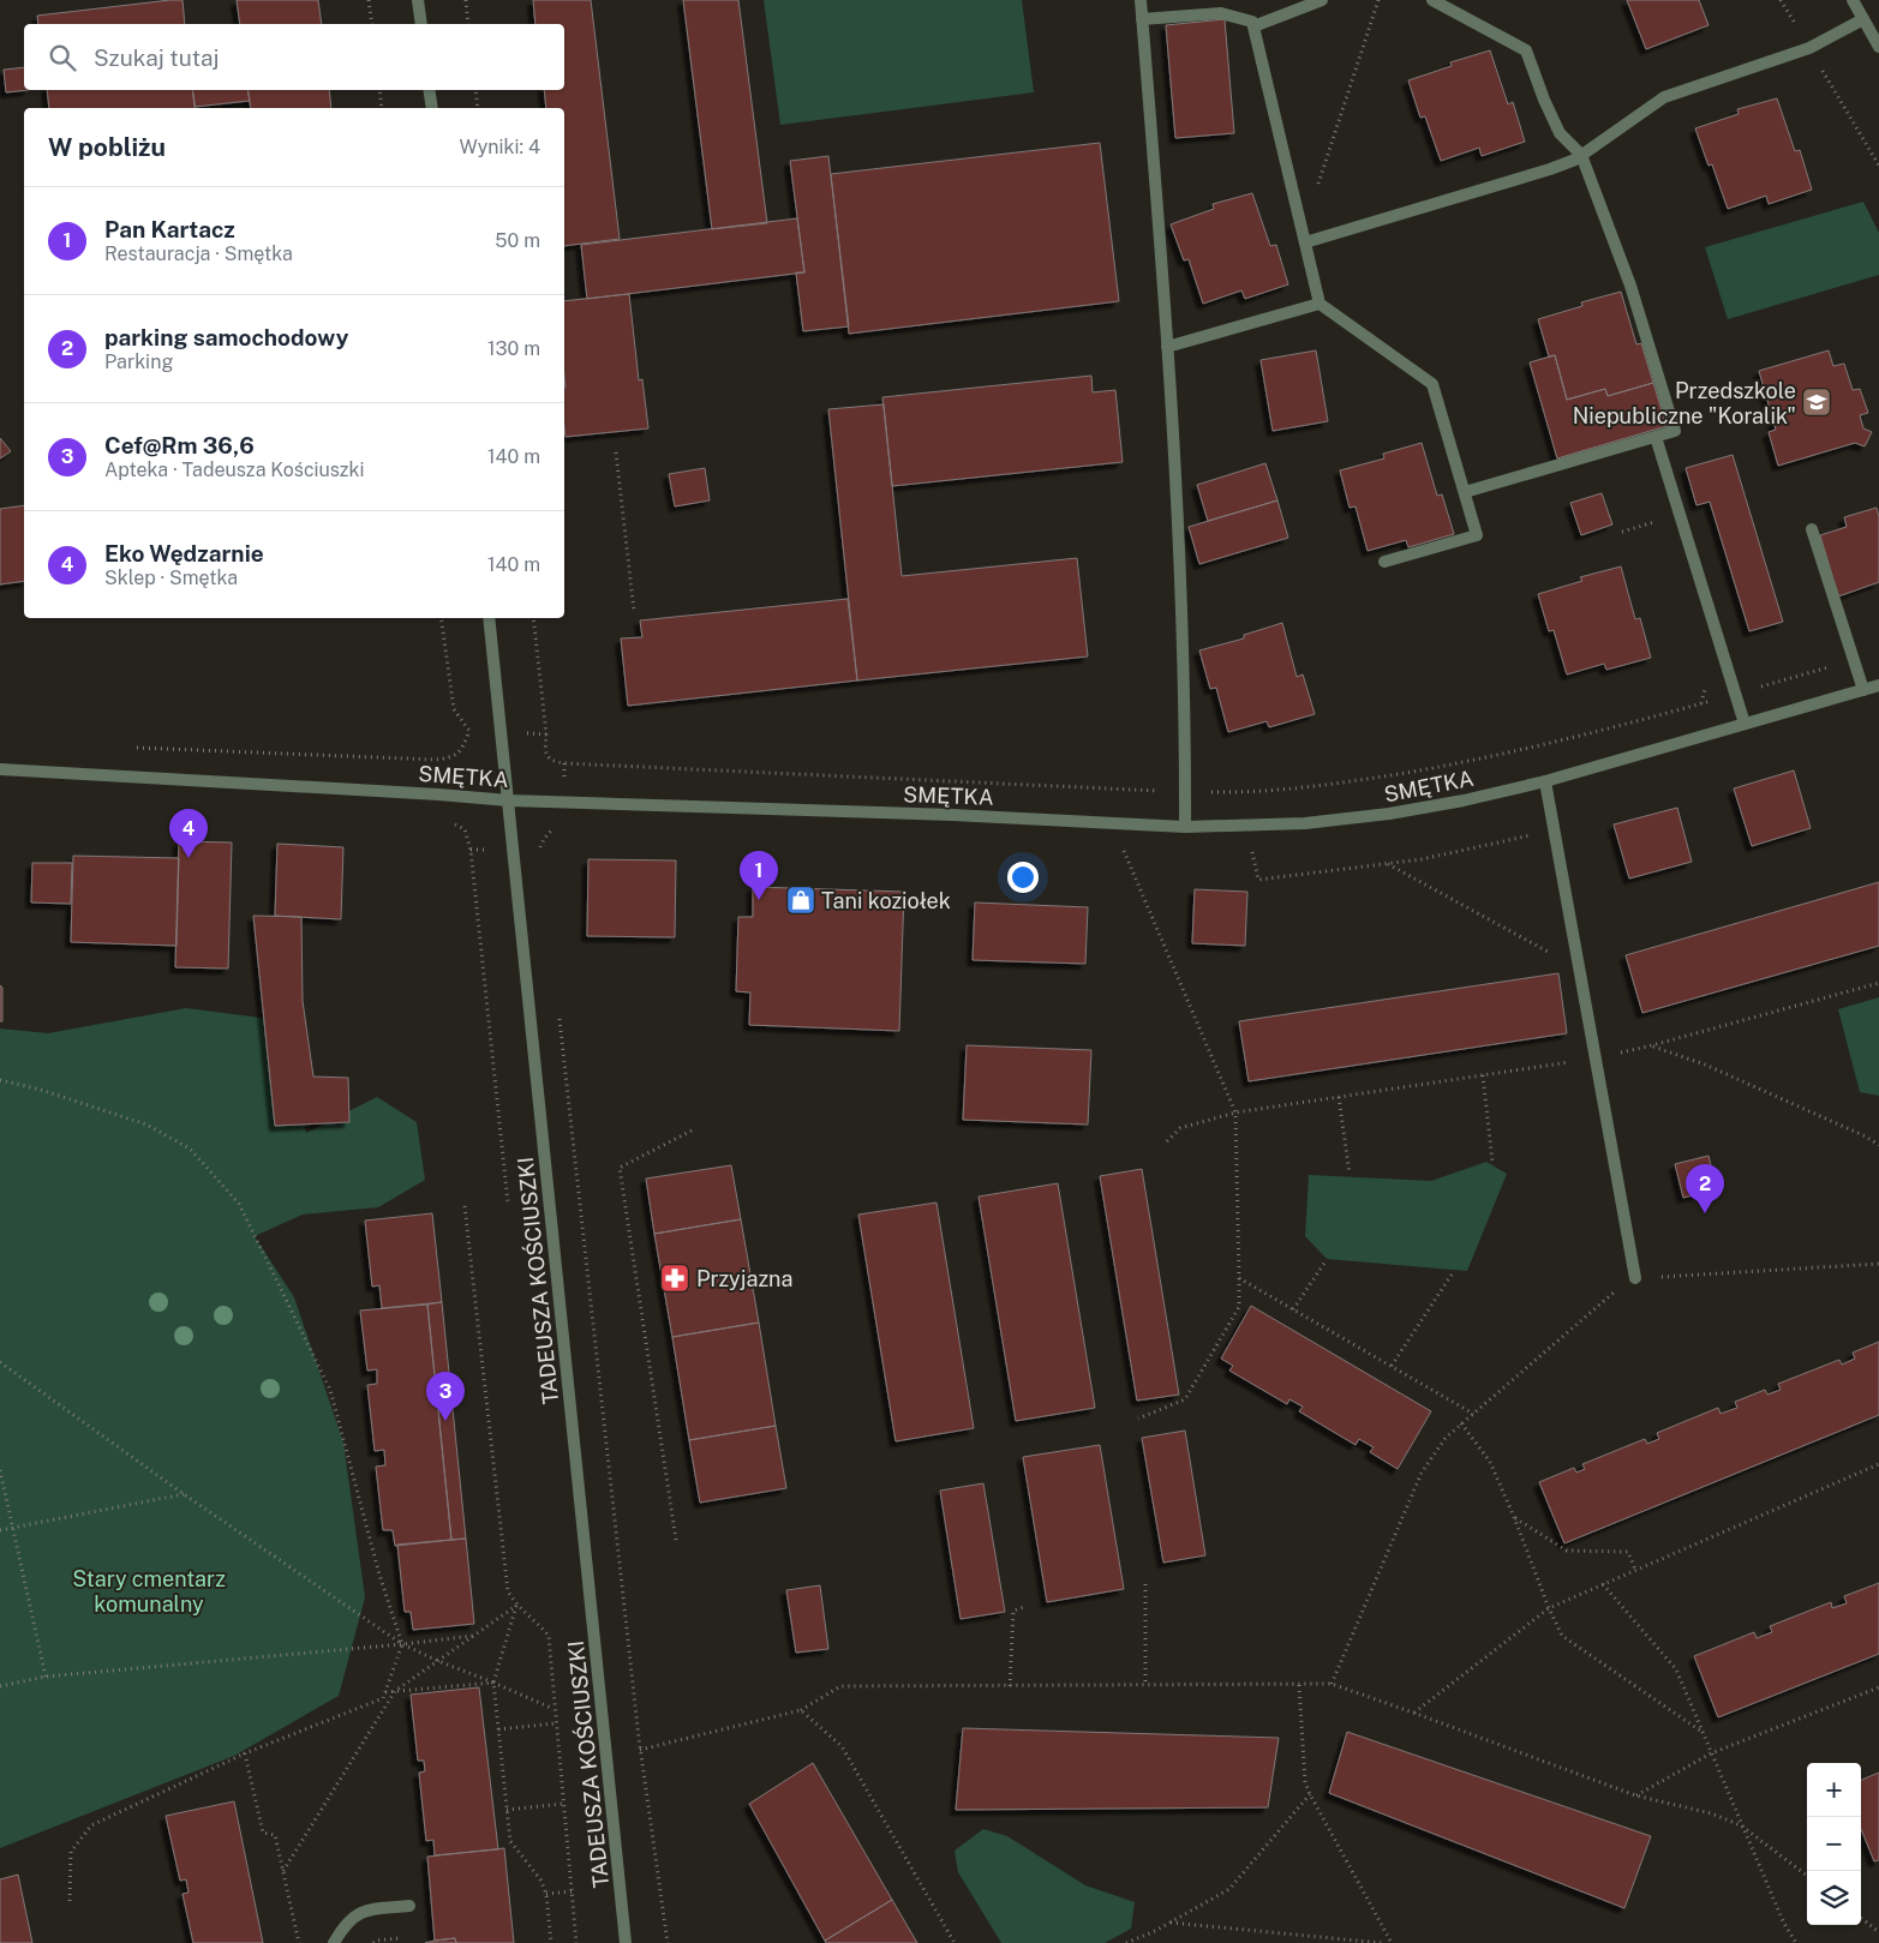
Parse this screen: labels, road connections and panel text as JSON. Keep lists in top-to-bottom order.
{
  "streets": {
    "street": ["SMĘTKA", "TADEUSZA KOŚCIUSZKI"]
  },
  "crossings": [
    ["SMĘTKA", "TADEUSZA KOŚCIUSZKI"]
  ],
  "parks": ["Stary cmentarz komunalny"],
  "places": {
    "school or university": ["Przedszkole Niepubliczne \"Koralik\""],
    "shop": ["Tani koziołek"],
    "pharmacy": ["Przyjazna"]
  },
  "page": {
    "search": "Szukaj tutaj",
    "heading": ["W pobliżu", "Wyniki: 4"],
    "list": [
      {
        "mark": "1",
        "name": "Pan Kartacz",
        "note": "Restauracja · Smętka",
        "value": "50 m"
      },
      {
        "mark": "2",
        "name": "parking samochodowy",
        "note": "Parking",
        "value": "130 m"
      },
      {
        "mark": "3",
        "name": "Cef@Rm 36,6",
        "note": "Apteka · Tadeusza Kościuszki",
        "value": "140 m"
      },
      {
        "mark": "4",
        "name": "Eko Wędzarnie",
        "note": "Sklep · Smętka",
        "value": "140 m"
      }
    ],
    "pins": [
      "4",
      "1",
      "2",
      "3"
    ],
    "map_buttons": ["+", "−"]
  }
}
